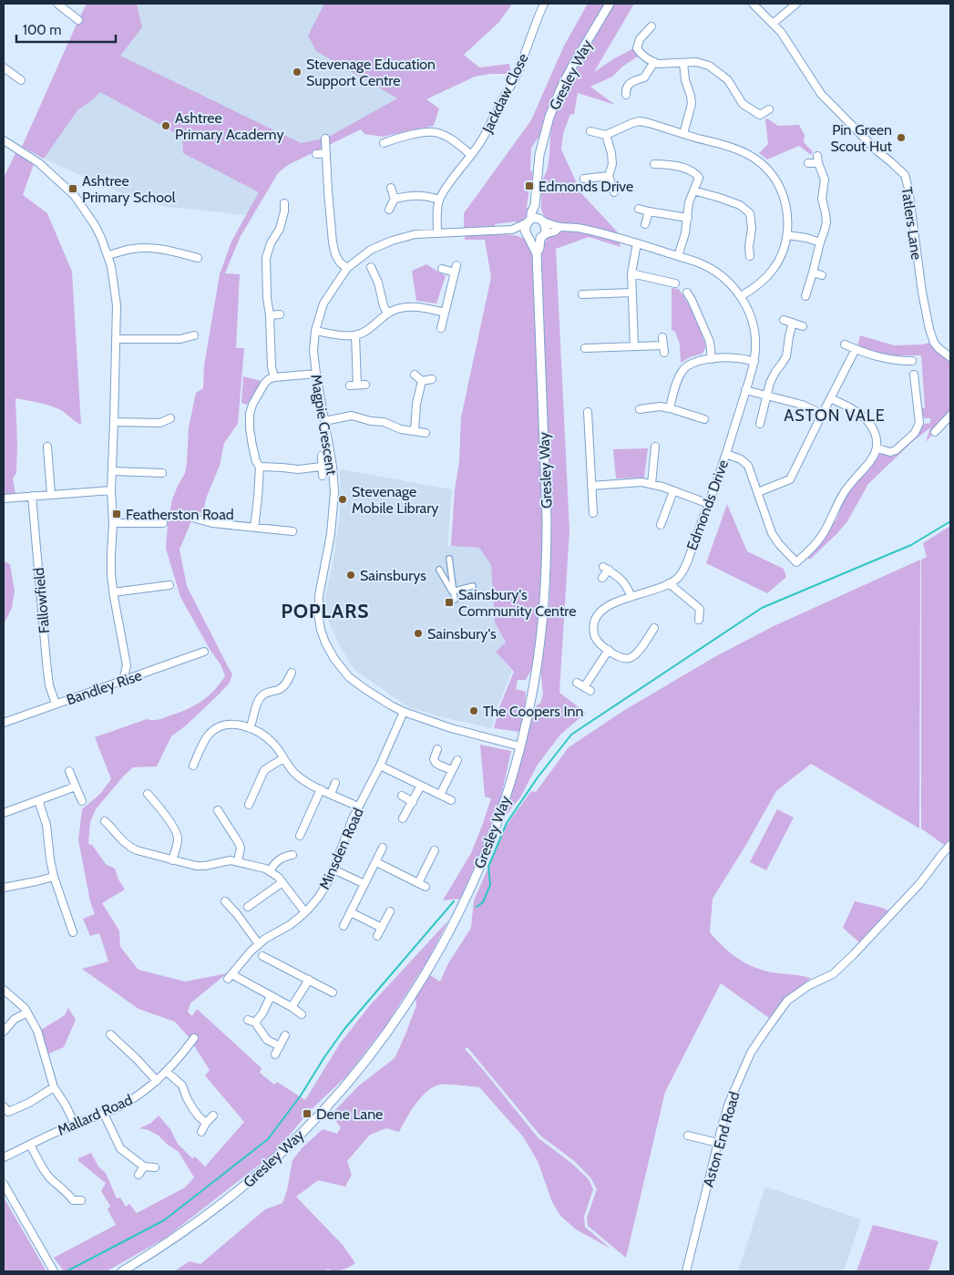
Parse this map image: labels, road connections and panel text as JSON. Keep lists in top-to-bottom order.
{
  "streets": {
    "street": [
      "Gresley Way",
      "Jackdaw Close",
      "Tatlers Lane",
      "Magpie Crescent",
      "Edmonds Drive",
      "Fallowfield",
      "Bandley Rise",
      "Minsden Road",
      "Mallard Road",
      "Aston End Road"
    ]
  },
  "crossings": [
    ["Gresley Way", "Magpie Crescent"],
    ["Gresley Way", "Edmonds Drive"],
    ["Jackdaw Close", "Magpie Crescent"],
    ["Magpie Crescent", "Edmonds Drive"],
    ["Magpie Crescent", "Minsden Road"],
    ["Fallowfield", "Bandley Rise"]
  ],
  "districts": ["ASTON VALE", "POPLARS"],
  "places": {
    "other": [
      "Stevenage Education Support Centre",
      "Ashtree Primary Academy",
      "Pin Green Scout Hut",
      "Stevenage Mobile Library",
      "Sainsburys",
      "Sainsbury's",
      "The Coopers Inn"
    ],
    "transit": [
      "Edmonds Drive",
      "Ashtree Primary School",
      "Featherston Road",
      "Sainsbury's Community Centre",
      "Dene Lane"
    ]
  },
  "scale_bar": "100 m"
}
